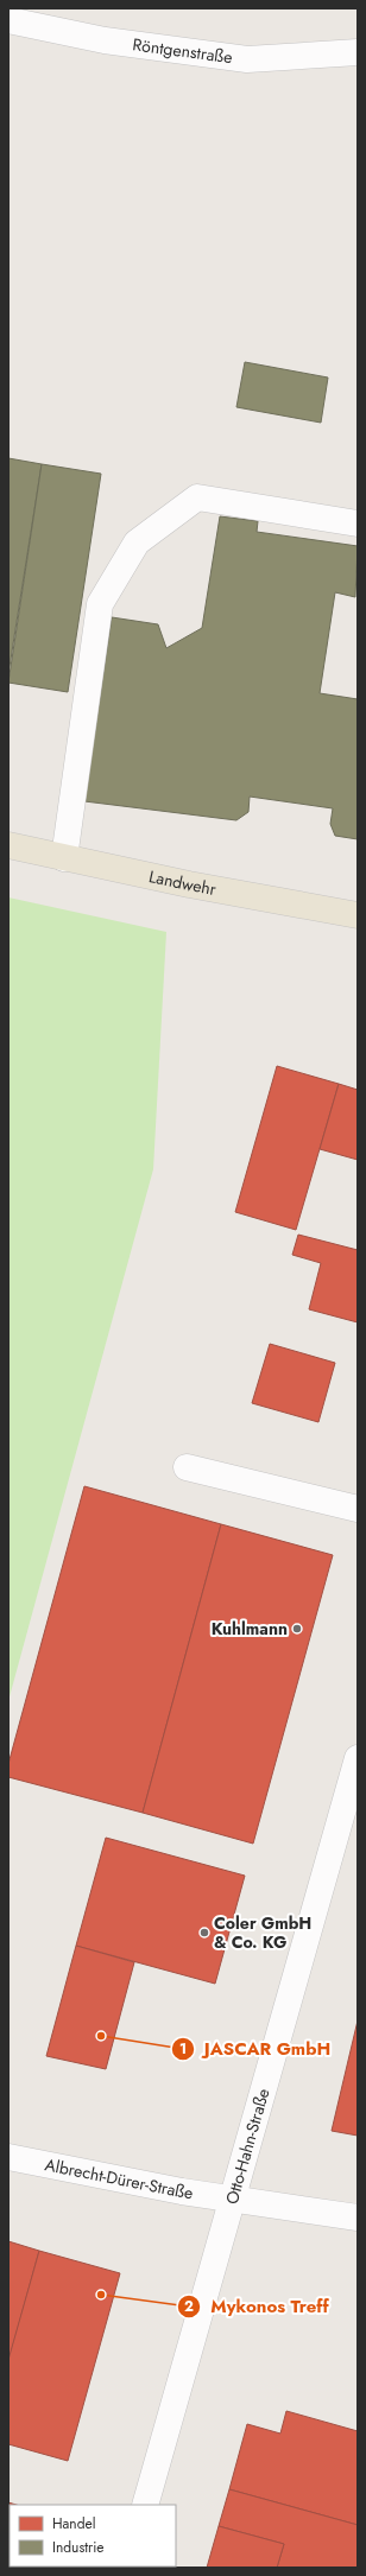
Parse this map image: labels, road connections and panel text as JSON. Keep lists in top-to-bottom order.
{
  "streets": {
    "main road": ["Landwehr"],
    "street": ["Röntgenstraße", "Otto-Hahn-Straße", "Albrecht-Dürer-Straße"]
  },
  "crossings": [
    ["Otto-Hahn-Straße", "Albrecht-Dürer-Straße"]
  ],
  "places": [
    "Kuhlmann",
    "Coler GmbH & Co. KG",
    "JASCAR GmbH",
    "Mykonos Treff"
  ],
  "legend": ["Handel", "Industrie"]
}
